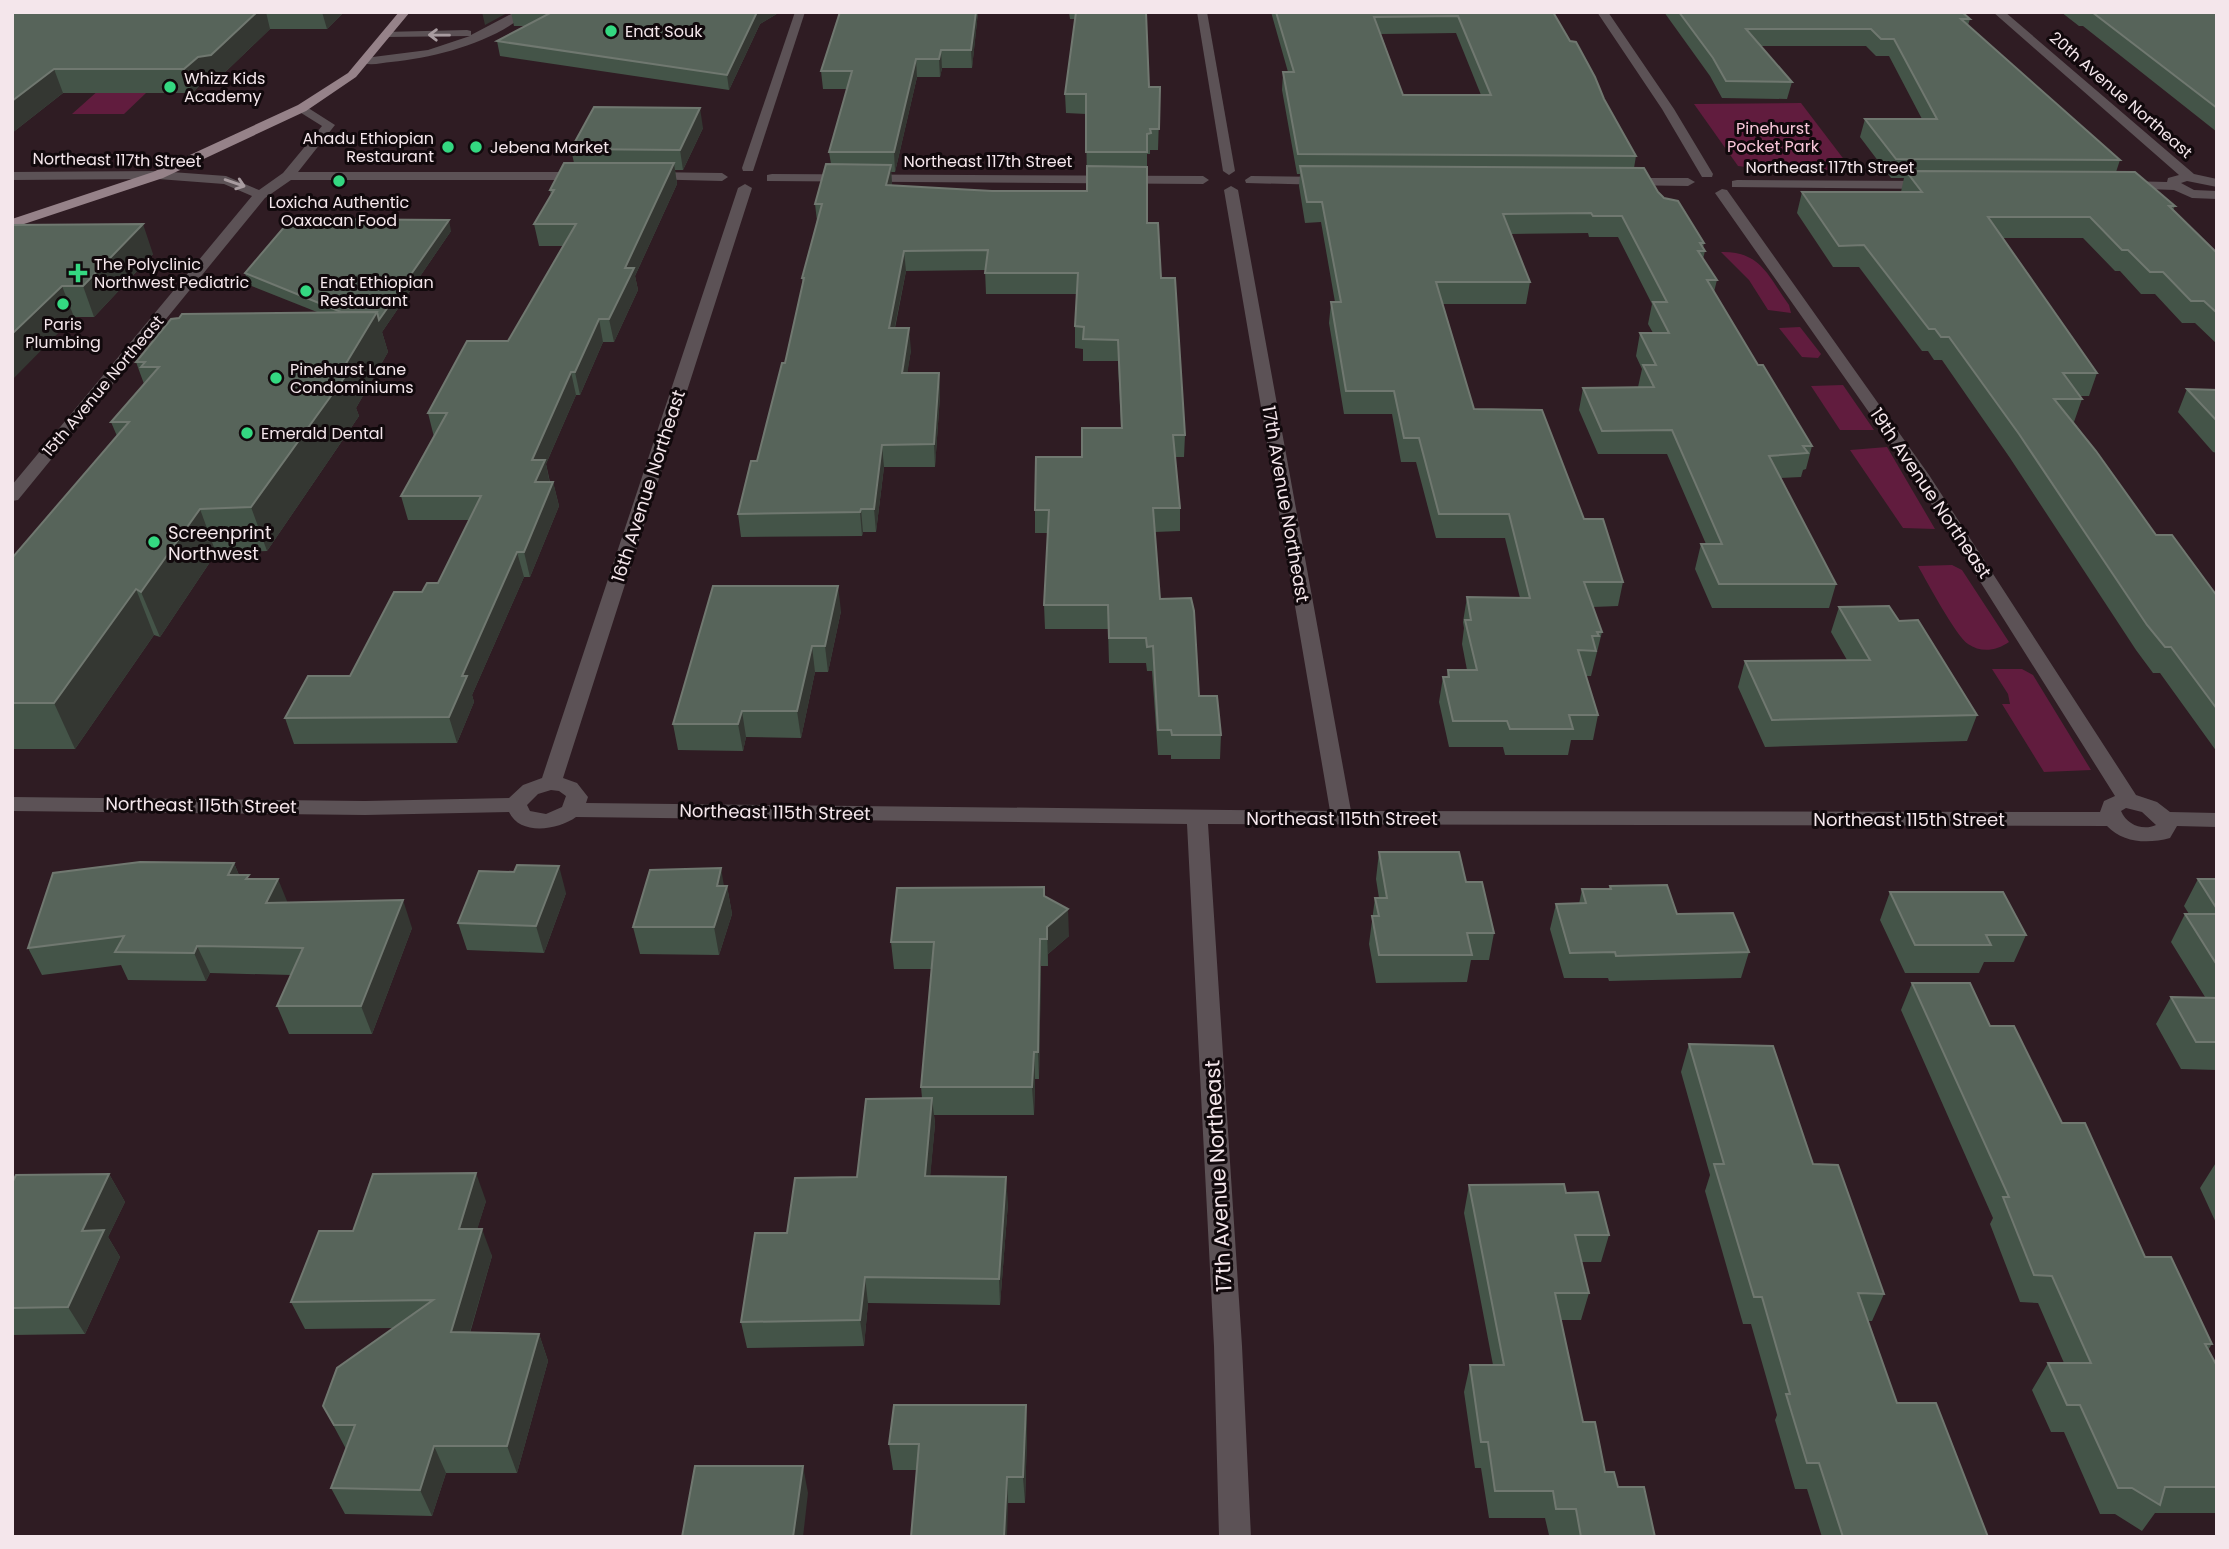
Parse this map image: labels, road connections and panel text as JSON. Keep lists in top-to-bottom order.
{
  "streets": {
    "street": [
      "20th Avenue Northeast",
      "Northeast 117th Street",
      "15th Avenue Northeast",
      "16th Avenue Northeast",
      "19th Avenue Northeast",
      "17th Avenue Northeast",
      "Northeast 115th Street"
    ]
  },
  "crossings": [
    ["Northeast 117th Street", "15th Avenue Northeast"],
    ["Northeast 117th Street", "19th Avenue Northeast"],
    ["16th Avenue Northeast", "Northeast 115th Street"],
    ["17th Avenue Northeast", "Northeast 115th Street"]
  ],
  "parks": ["Pinehurst Pocket Park"],
  "places": {
    "other": [
      "Enat Souk",
      "Whizz Kids Academy",
      "Ahadu Ethiopian Restaurant",
      "Jebena Market",
      "Loxicha Authentic Oaxacan Food",
      "Enat Ethiopian Restaurant",
      "Paris Plumbing",
      "Pinehurst Lane Condominiums",
      "Emerald Dental",
      "Screenprint Northwest"
    ],
    "health": ["The Polyclinic Northwest Pediatric"]
  }
}
